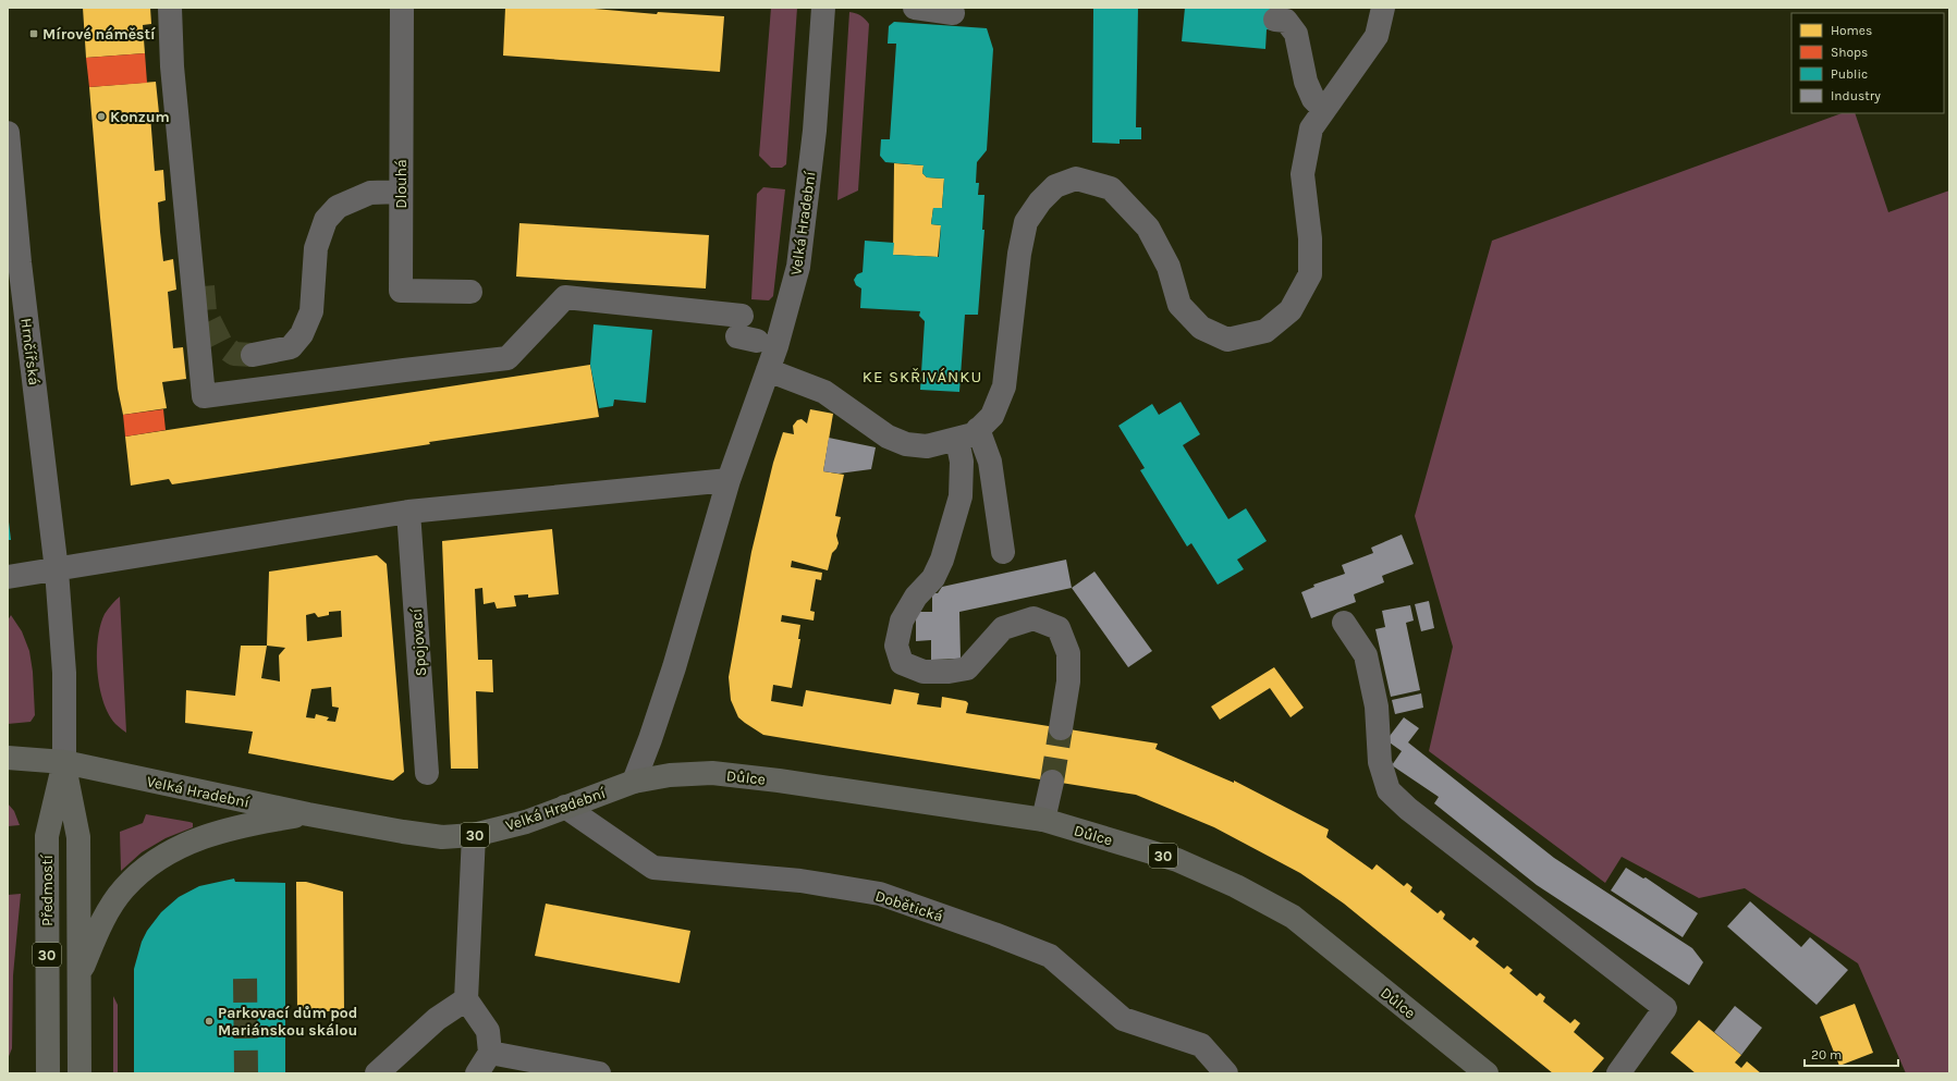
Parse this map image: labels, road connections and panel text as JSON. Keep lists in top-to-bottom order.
{
  "streets": {
    "main road": [
      "Velká Hradební",
      "Důlce",
      "30",
      "Předmostí"
    ],
    "street": [
      "Dlouhá",
      "Hrnčířská",
      "Spojovací",
      "Dobětická"
    ]
  },
  "crossings": [
    ["Velká Hradební", "Důlce"],
    ["Velká Hradební", "30"],
    ["Velká Hradební", "Předmostí"],
    ["Velká Hradební", "Dobětická"],
    ["Hrnčířská", "Předmostí"],
    ["30", "Předmostí"]
  ],
  "districts": ["KE SKŘIVÁNKU"],
  "places": {
    "transit": ["Mírové náměstí"],
    "other": ["Konzum", "Parkovací dům pod Mariánskou skálou"]
  },
  "legend": [
    "Homes",
    "Shops",
    "Public",
    "Industry"
  ],
  "scale_bar": "20 m"
}
